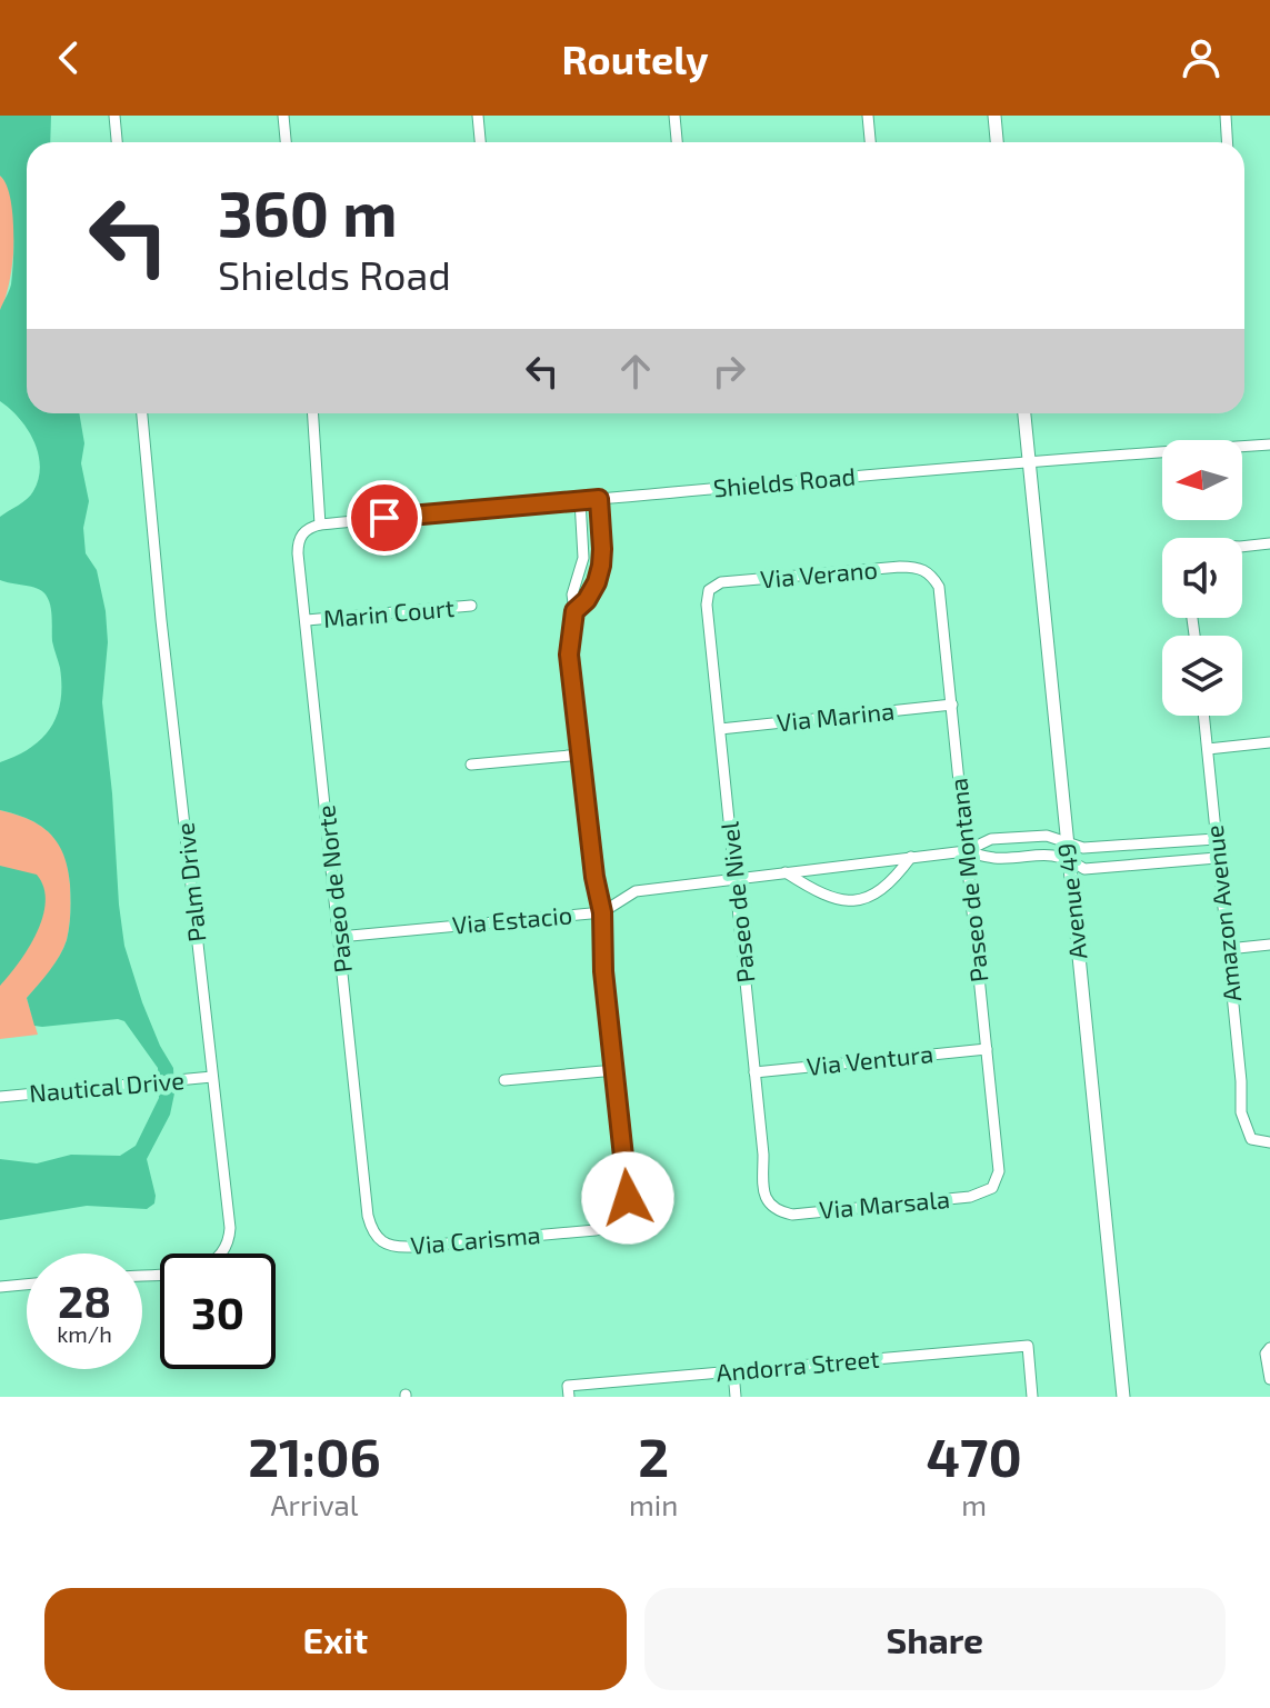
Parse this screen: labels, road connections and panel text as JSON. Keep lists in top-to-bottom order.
{
  "streets": {
    "street": [
      "Shields Road",
      "Via Verano",
      "Marin Court",
      "Via Marina",
      "Paseo de Montana",
      "Palm Drive",
      "Paseo de Norte",
      "Avenue 49",
      "Paseo de Nivel",
      "Amazon Avenue",
      "Via Estacio",
      "Via Ventura",
      "Nautical Drive",
      "Via Marsala",
      "Via Carisma",
      "Andorra Street"
    ]
  },
  "crossings": [
    ["Shields Road", "Paseo de Norte"],
    ["Shields Road", "Avenue 49"],
    ["Via Verano", "Paseo de Montana"],
    ["Via Verano", "Paseo de Nivel"],
    ["Marin Court", "Paseo de Norte"],
    ["Via Marina", "Paseo de Montana"],
    ["Via Marina", "Paseo de Nivel"],
    ["Paseo de Montana", "Via Estacio"],
    ["Paseo de Montana", "Via Ventura"],
    ["Paseo de Montana", "Via Marsala"],
    ["Palm Drive", "Nautical Drive"],
    ["Paseo de Norte", "Via Estacio"],
    ["Paseo de Norte", "Via Carisma"],
    ["Avenue 49", "Via Estacio"],
    ["Paseo de Nivel", "Via Estacio"],
    ["Paseo de Nivel", "Via Ventura"],
    ["Paseo de Nivel", "Via Marsala"],
    ["Amazon Avenue", "Via Estacio"]
  ],
  "north": "left",
  "page": {
    "header": "Routely",
    "turn": ["360 m", "Shields Road"],
    "speed": "28 km/h",
    "limit": "30",
    "eta": [
      "21:06",
      "Arrival",
      "2",
      "min",
      "470",
      "m"
    ],
    "buttons": ["Exit", "Share"]
  }
}
